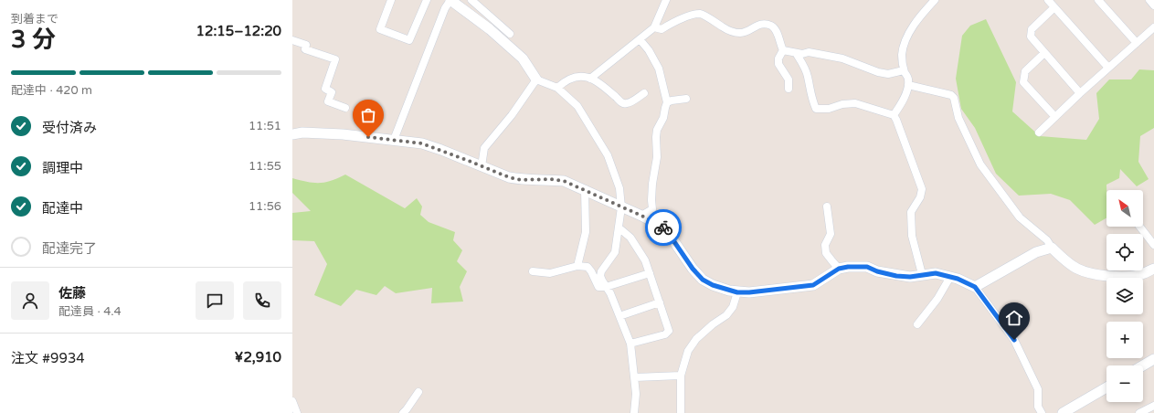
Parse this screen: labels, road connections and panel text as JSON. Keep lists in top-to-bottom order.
{
  "north": "top left",
  "page": {
    "heading": ["3 分", "到着まで", "12:15–12:20"],
    "panel": [
      "佐藤",
      "配達員 · 4.4",
      "注文 #9934",
      "¥2,910"
    ],
    "bar": "配達中 · 420 m",
    "list": [
      ["受付済み", "11:51"],
      ["調理中", "11:55"],
      ["配達中", "11:56"],
      "配達完了"
    ],
    "map_buttons": ["+", "−"]
  }
}
